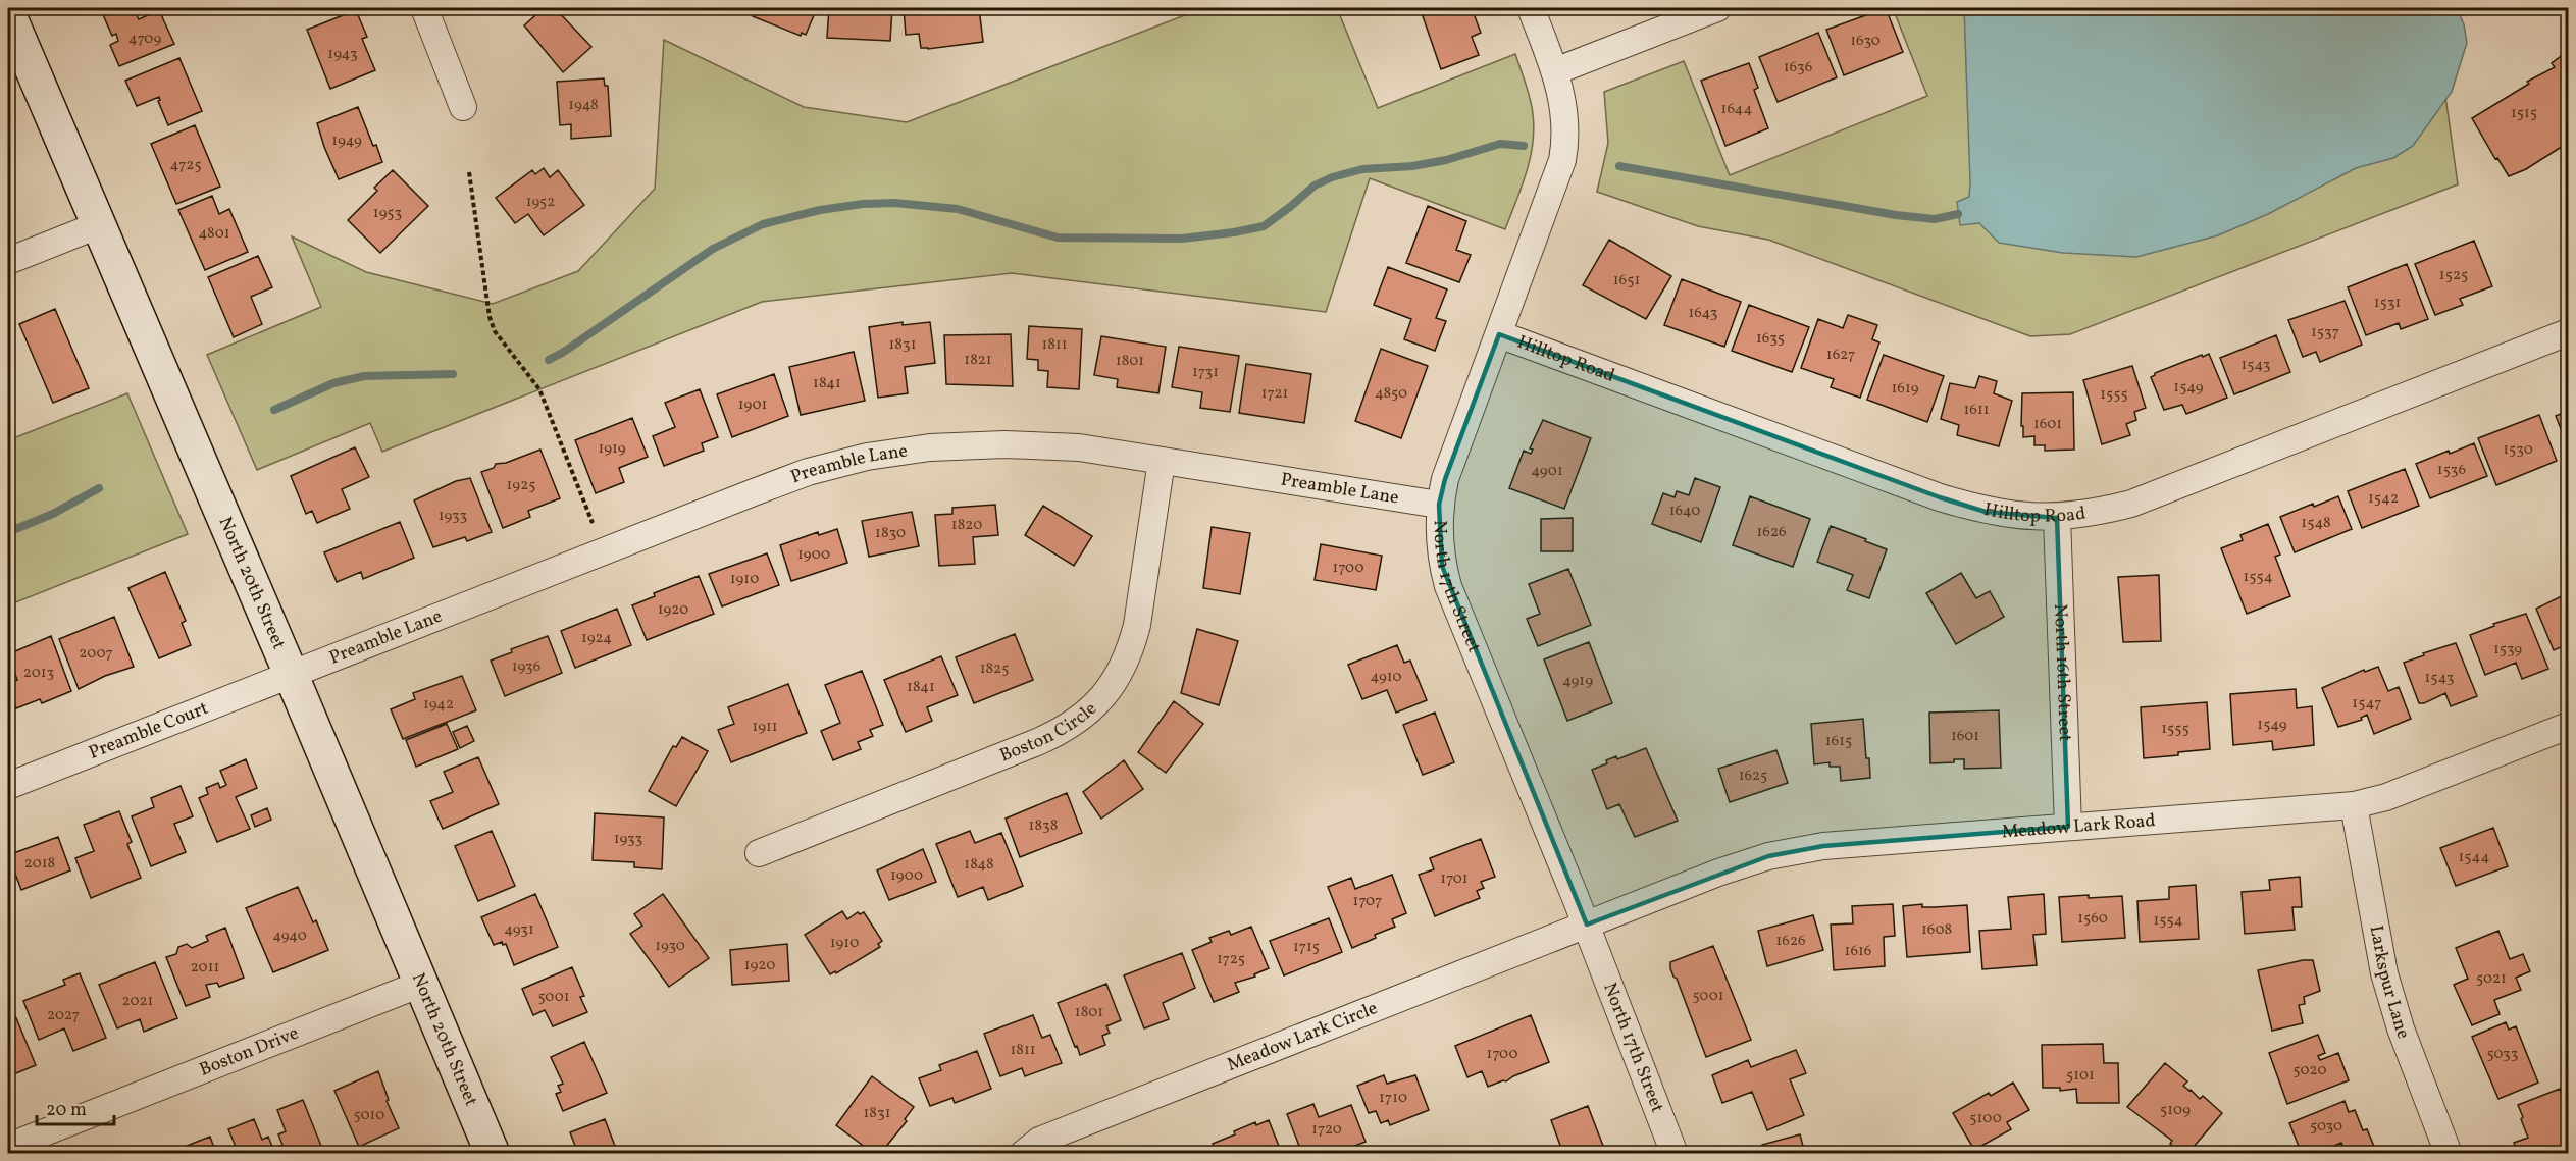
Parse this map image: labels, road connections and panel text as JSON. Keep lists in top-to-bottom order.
{
  "streets": {
    "street": [
      "Hilltop Road",
      "Preamble Lane",
      "North 20th Street",
      "North 17th Street",
      "North 16th Street",
      "Preamble Court",
      "Boston Circle",
      "Meadow Lark Road",
      "Larkspur Lane",
      "Meadow Lark Circle",
      "Boston Drive"
    ]
  },
  "crossings": [
    ["Hilltop Road", "North 17th Street"],
    ["Hilltop Road", "North 16th Street"],
    ["Preamble Lane", "North 20th Street"],
    ["Preamble Lane", "North 17th Street"],
    ["Preamble Lane", "Preamble Court"],
    ["Preamble Lane", "Boston Circle"],
    ["North 20th Street", "Preamble Court"],
    ["North 20th Street", "Boston Drive"],
    ["North 17th Street", "Meadow Lark Road"],
    ["North 17th Street", "Meadow Lark Circle"],
    ["North 16th Street", "Meadow Lark Road"],
    ["Meadow Lark Road", "Larkspur Lane"],
    ["Meadow Lark Road", "Meadow Lark Circle"]
  ],
  "house_numbers": [
    "4709",
    "1630",
    "1943",
    "1636",
    "1948",
    "1644",
    "1515",
    "1949",
    "4725",
    "1952",
    "1953",
    "4801",
    "1525",
    "1651",
    "1531",
    "1643",
    "1537",
    "1635",
    "1831",
    "1811",
    "1627",
    "1821",
    "1801",
    "1543",
    "1731",
    "1841",
    "1549",
    "1619",
    "1721",
    "4850",
    "1555",
    "1901",
    "1611",
    "1601",
    "1919",
    "1530",
    "1536",
    "4901",
    "1925",
    "1542",
    "1640",
    "1933",
    "1548",
    "1820",
    "1626",
    "1830",
    "1900",
    "1700",
    "1554",
    "1910",
    "1920",
    "1924",
    "1539",
    "2007",
    "1936",
    "1825",
    "2013",
    "4910",
    "1543",
    "4919",
    "1841",
    "1547",
    "1942",
    "1549",
    "1911",
    "1555",
    "1601",
    "1615",
    "1625",
    "1838",
    "1933",
    "1544",
    "2018",
    "1848",
    "1900",
    "1701",
    "1707",
    "1560",
    "1554",
    "4931",
    "1608",
    "4940",
    "1626",
    "1910",
    "1930",
    "1715",
    "1616",
    "1725",
    "1920",
    "2011",
    "5021",
    "5001",
    "5001",
    "2021",
    "1801",
    "2027",
    "1811",
    "1700",
    "5033",
    "5020",
    "5101",
    "1710",
    "5109",
    "1831",
    "5010",
    "5100",
    "5030",
    "1720"
  ],
  "scale_bar": "20 m"
}
